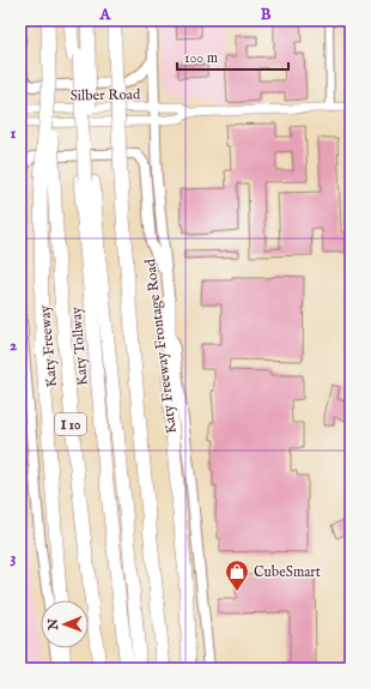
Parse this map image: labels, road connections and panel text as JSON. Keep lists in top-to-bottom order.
{
  "streets": {
    "highway": ["Katy Freeway", "Katy Tollway", "I 10"],
    "main road": ["Katy Freeway Frontage Road"],
    "street": ["Silber Road"]
  },
  "crossings": [
    ["Silber Road", "Katy Freeway Frontage Road"]
  ],
  "places": {
    "shop": ["CubeSmart"]
  },
  "scale_bar": "100 m",
  "north": "left",
  "grid": {
    "columns": ["A", "B"],
    "rows": ["1", "2", "3"]
  }
}
